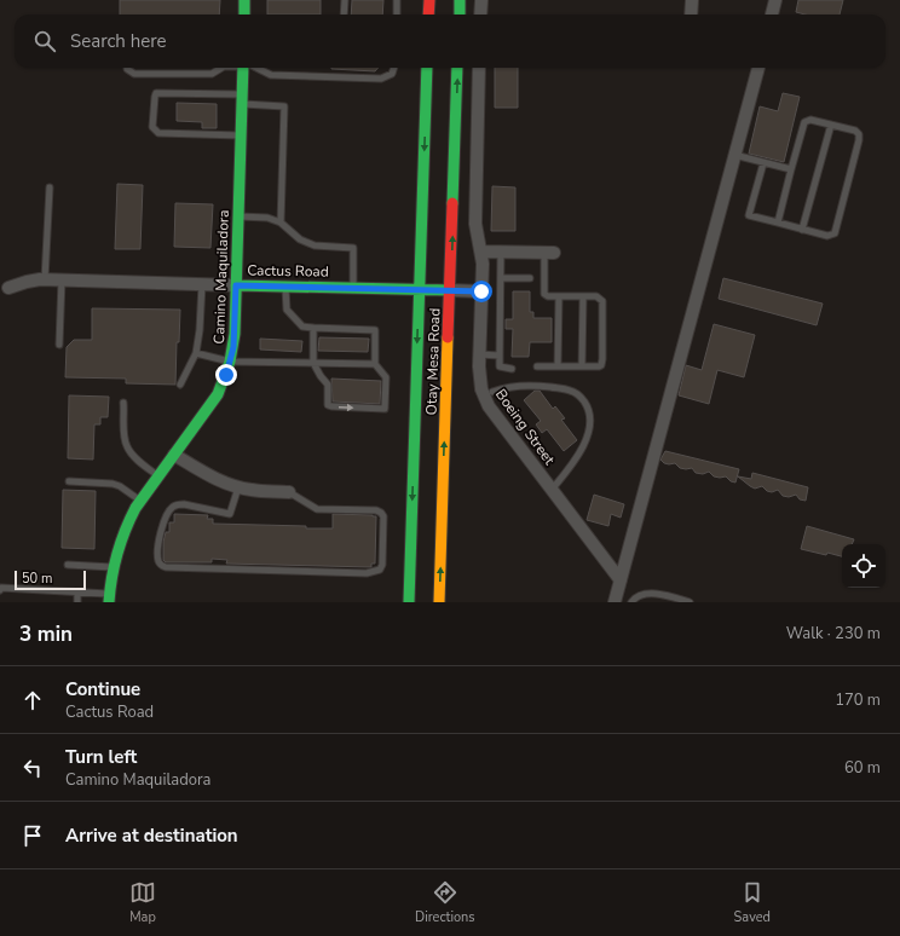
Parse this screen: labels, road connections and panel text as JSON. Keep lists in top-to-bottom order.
{
  "streets": {
    "main road": ["Cactus Road", "Camino Maquiladora", "Otay Mesa Road"],
    "street": ["Boeing Street"]
  },
  "crossings": [
    ["Cactus Road", "Camino Maquiladora"],
    ["Cactus Road", "Otay Mesa Road"],
    ["Cactus Road", "Boeing Street"]
  ],
  "scale_bar": "50 m",
  "page": {
    "search": "Search here",
    "scale": "50 m",
    "heading": ["3 min", "Walk · 230 m"],
    "list": [
      ["Continue", "Cactus Road", "170 m"],
      ["Turn left", "Camino Maquiladora", "60 m"],
      "Arrive at destination"
    ],
    "nav": ["Map", "Directions", "Saved"]
  }
}
